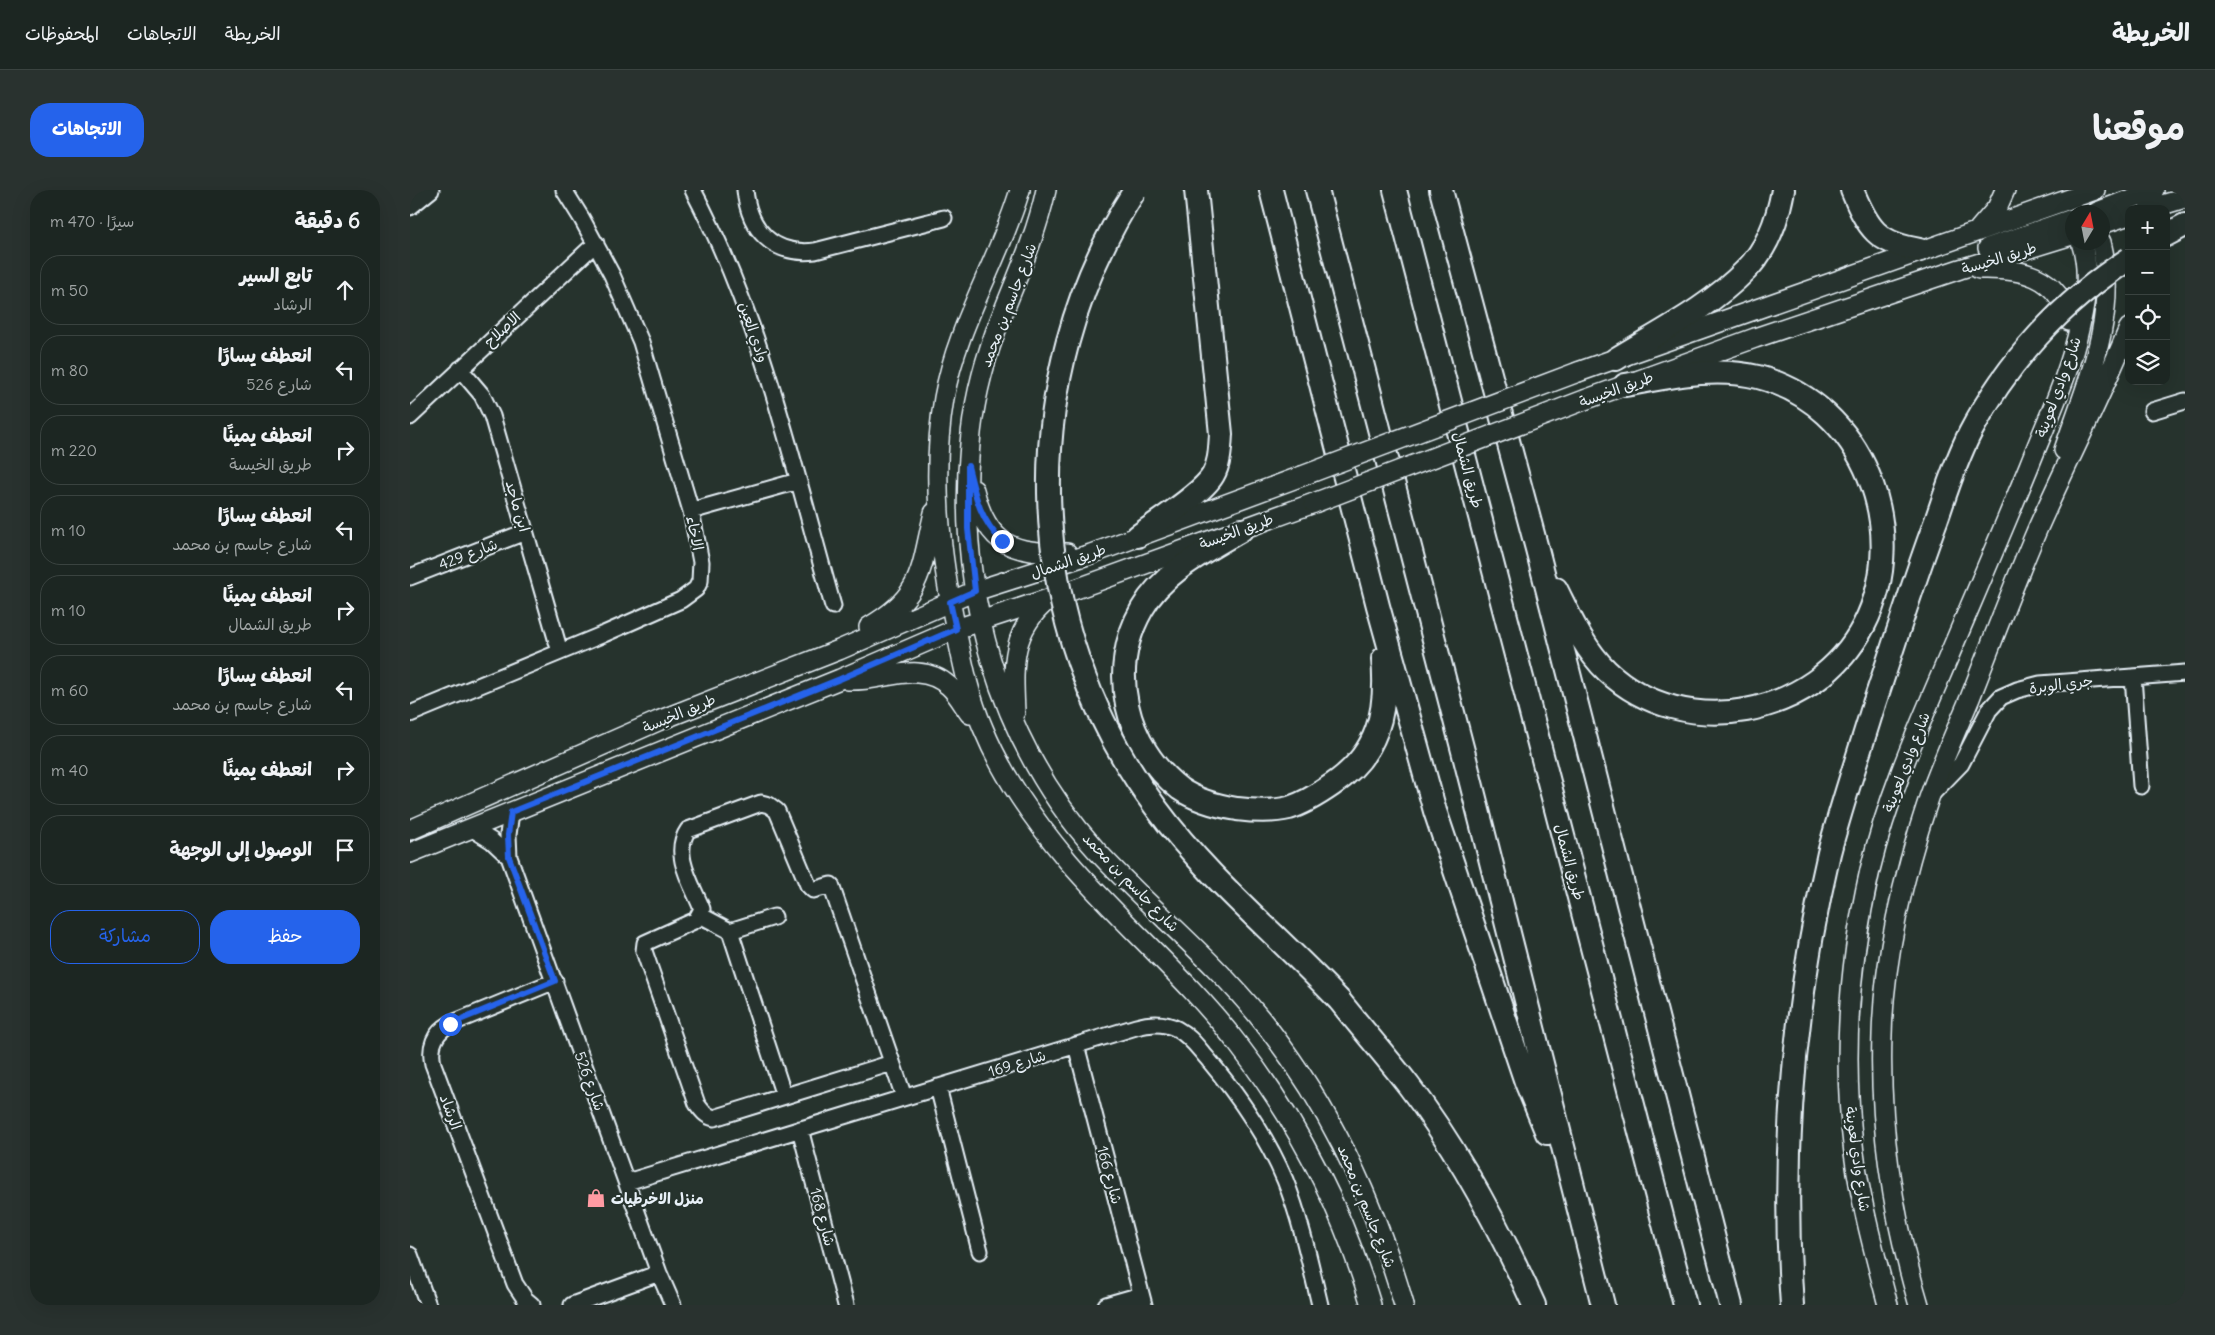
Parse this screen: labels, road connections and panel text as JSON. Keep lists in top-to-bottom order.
{
  "streets": {
    "highway": ["طريق الشمال"],
    "main road": ["طريق الخيسة", "شارع جاسم بن محمد", "شارع وادي لعوينة"],
    "street": [
      "الاصلاح",
      "وادي العين",
      "ابن ماجد",
      "الاخاء",
      "شارع 429",
      "جري الوبرة",
      "شارع 169",
      "شارع 526",
      "الرشاد",
      "شارع 166",
      "شارع 168"
    ]
  },
  "crossings": [
    ["طريق الخيسة", "شارع جاسم بن محمد"],
    ["طريق الخيسة", "طريق الشمال"],
    ["طريق الخيسة", "شارع 526"],
    ["شارع جاسم بن محمد", "طريق الشمال"],
    ["الاصلاح", "ابن ماجد"],
    ["الاصلاح", "الاخاء"],
    ["شارع وادي لعوينة", "جري الوبرة"],
    ["ابن ماجد", "الاخاء"],
    ["ابن ماجد", "شارع 429"],
    ["شارع 169", "شارع 526"],
    ["شارع 169", "شارع 166"],
    ["شارع 169", "شارع 168"],
    ["شارع 526", "الرشاد"]
  ],
  "places": {
    "shop": ["منزل الاخرطيات"]
  },
  "north": "top",
  "page": {
    "header": "الخريطة",
    "nav": ["الخريطة", "الاتجاهات", "المحفوظات"],
    "title": "موقعنا",
    "buttons": [
      "الاتجاهات",
      ["حفظ", "مشاركة"]
    ],
    "heading": ["6 دقيقة", "سيرًا · 470 m"],
    "map_buttons": ["+", "−"],
    "list": [
      ["تابع السير", "الرشاد", "50 m"],
      ["انعطف يسارًا", "شارع 526", "80 m"],
      ["انعطف يمينًا", "طريق الخيسة", "220 m"],
      ["انعطف يسارًا", "شارع جاسم بن محمد", "10 m"],
      ["انعطف يمينًا", "طريق الشمال", "10 m"],
      ["انعطف يسارًا", "شارع جاسم بن محمد", "60 m"],
      ["انعطف يمينًا", "40 m"],
      "الوصول إلى الوجهة"
    ]
  }
}
